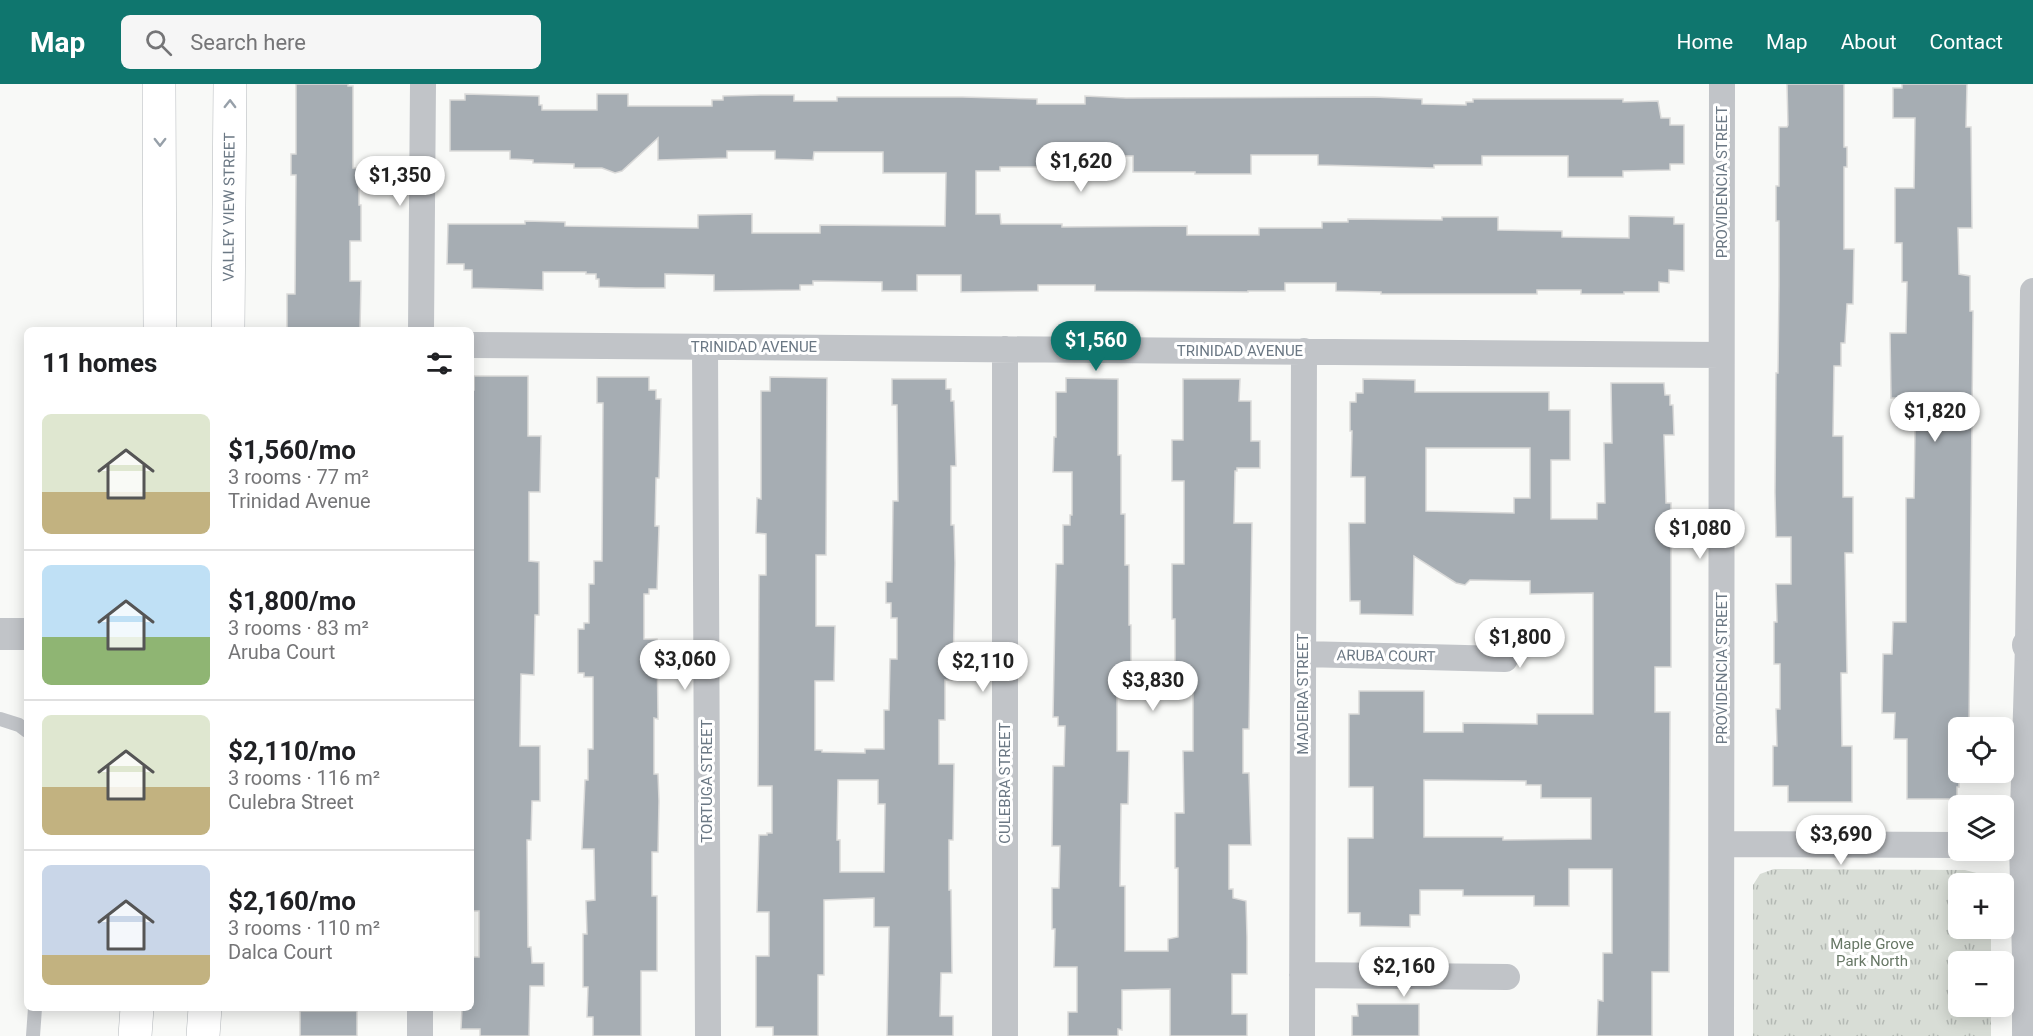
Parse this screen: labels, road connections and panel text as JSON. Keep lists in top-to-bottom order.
{
  "streets": {
    "main road": ["VALLEY VIEW STREET"],
    "street": [
      "PROVIDENCIA STREET",
      "TRINIDAD AVENUE",
      "ARUBA COURT",
      "MADEIRA STREET",
      "TORTUGA STREET",
      "CULEBRA STREET"
    ]
  },
  "crossings": [
    ["PROVIDENCIA STREET", "TRINIDAD AVENUE"],
    ["TRINIDAD AVENUE", "MADEIRA STREET"],
    ["TRINIDAD AVENUE", "TORTUGA STREET"],
    ["TRINIDAD AVENUE", "CULEBRA STREET"],
    ["ARUBA COURT", "MADEIRA STREET"]
  ],
  "parks": ["Maple Grove Park North"],
  "page": {
    "header": "Map",
    "search": "Search here",
    "nav": [
      "Home",
      "Map",
      "About",
      "Contact"
    ],
    "price": [
      "$1,620",
      "$1,350",
      "$1,560",
      "$1,820",
      "$1,080",
      "$1,800",
      "$3,060",
      "$2,110",
      "$3,830",
      "$3,690",
      "$2,160"
    ],
    "heading": "11 homes",
    "list": [
      {
        "name": "$1,560/mo",
        "note": "3 rooms · 77 m² · Trinidad Avenue"
      },
      {
        "name": "$1,800/mo",
        "note": "3 rooms · 83 m² · Aruba Court"
      },
      {
        "name": "$2,110/mo",
        "note": "3 rooms · 116 m² · Culebra Street"
      },
      {
        "name": "$2,160/mo",
        "note": "3 rooms · 110 m² · Dalca Court"
      }
    ],
    "map_buttons": ["+", "−"]
  }
}
